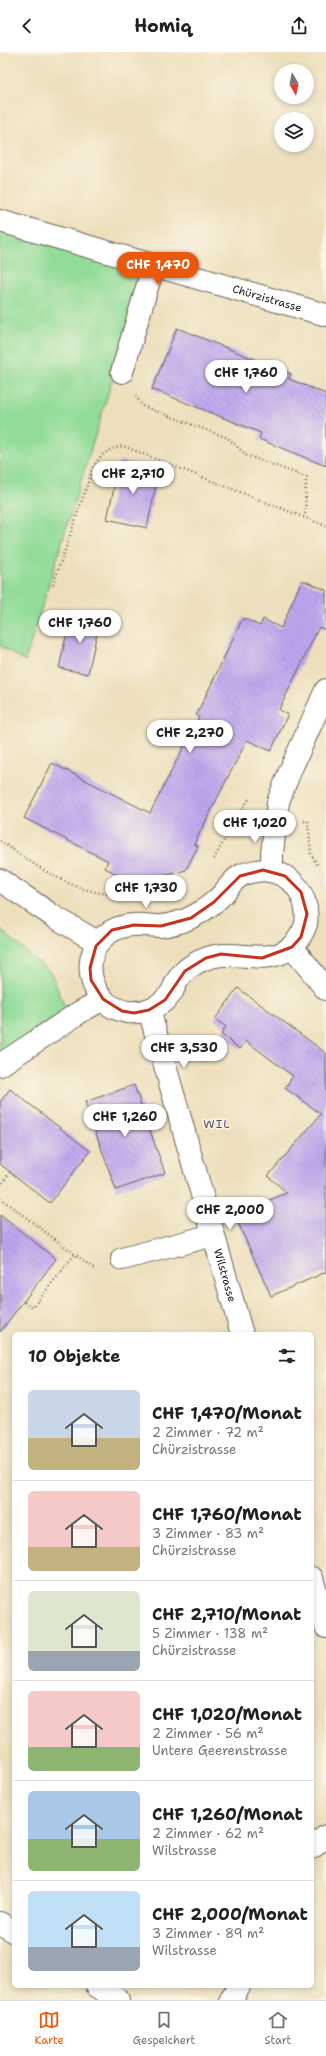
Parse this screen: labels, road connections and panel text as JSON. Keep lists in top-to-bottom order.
{
  "streets": {
    "street": ["Chürzistrasse", "Wilstrasse"]
  },
  "districts": ["WIL"],
  "north": "bottom",
  "page": {
    "header": "Homiq",
    "price": [
      "CHF 1,470",
      "CHF 1,760",
      "CHF 2,710",
      "CHF 1,760",
      "CHF 2,270",
      "CHF 1,020",
      "CHF 1,730",
      "CHF 3,530",
      "CHF 1,260",
      "CHF 2,000"
    ],
    "heading": "10 Objekte",
    "list": [
      {
        "name": "CHF 1,470/Monat",
        "note": "2 Zimmer · 72 m² · Chürzistrasse"
      },
      {
        "name": "CHF 1,760/Monat",
        "note": "3 Zimmer · 83 m² · Chürzistrasse"
      },
      {
        "name": "CHF 2,710/Monat",
        "note": "5 Zimmer · 138 m² · Chürzistrasse"
      },
      {
        "name": "CHF 1,020/Monat",
        "note": "2 Zimmer · 56 m² · Untere Geerenstrasse"
      },
      {
        "name": "CHF 1,260/Monat",
        "note": "2 Zimmer · 62 m² · Wilstrasse"
      },
      {
        "name": "CHF 2,000/Monat",
        "note": "3 Zimmer · 89 m² · Wilstrasse"
      }
    ],
    "tabs": ["Karte", "Gespeichert", "Start"]
  }
}
